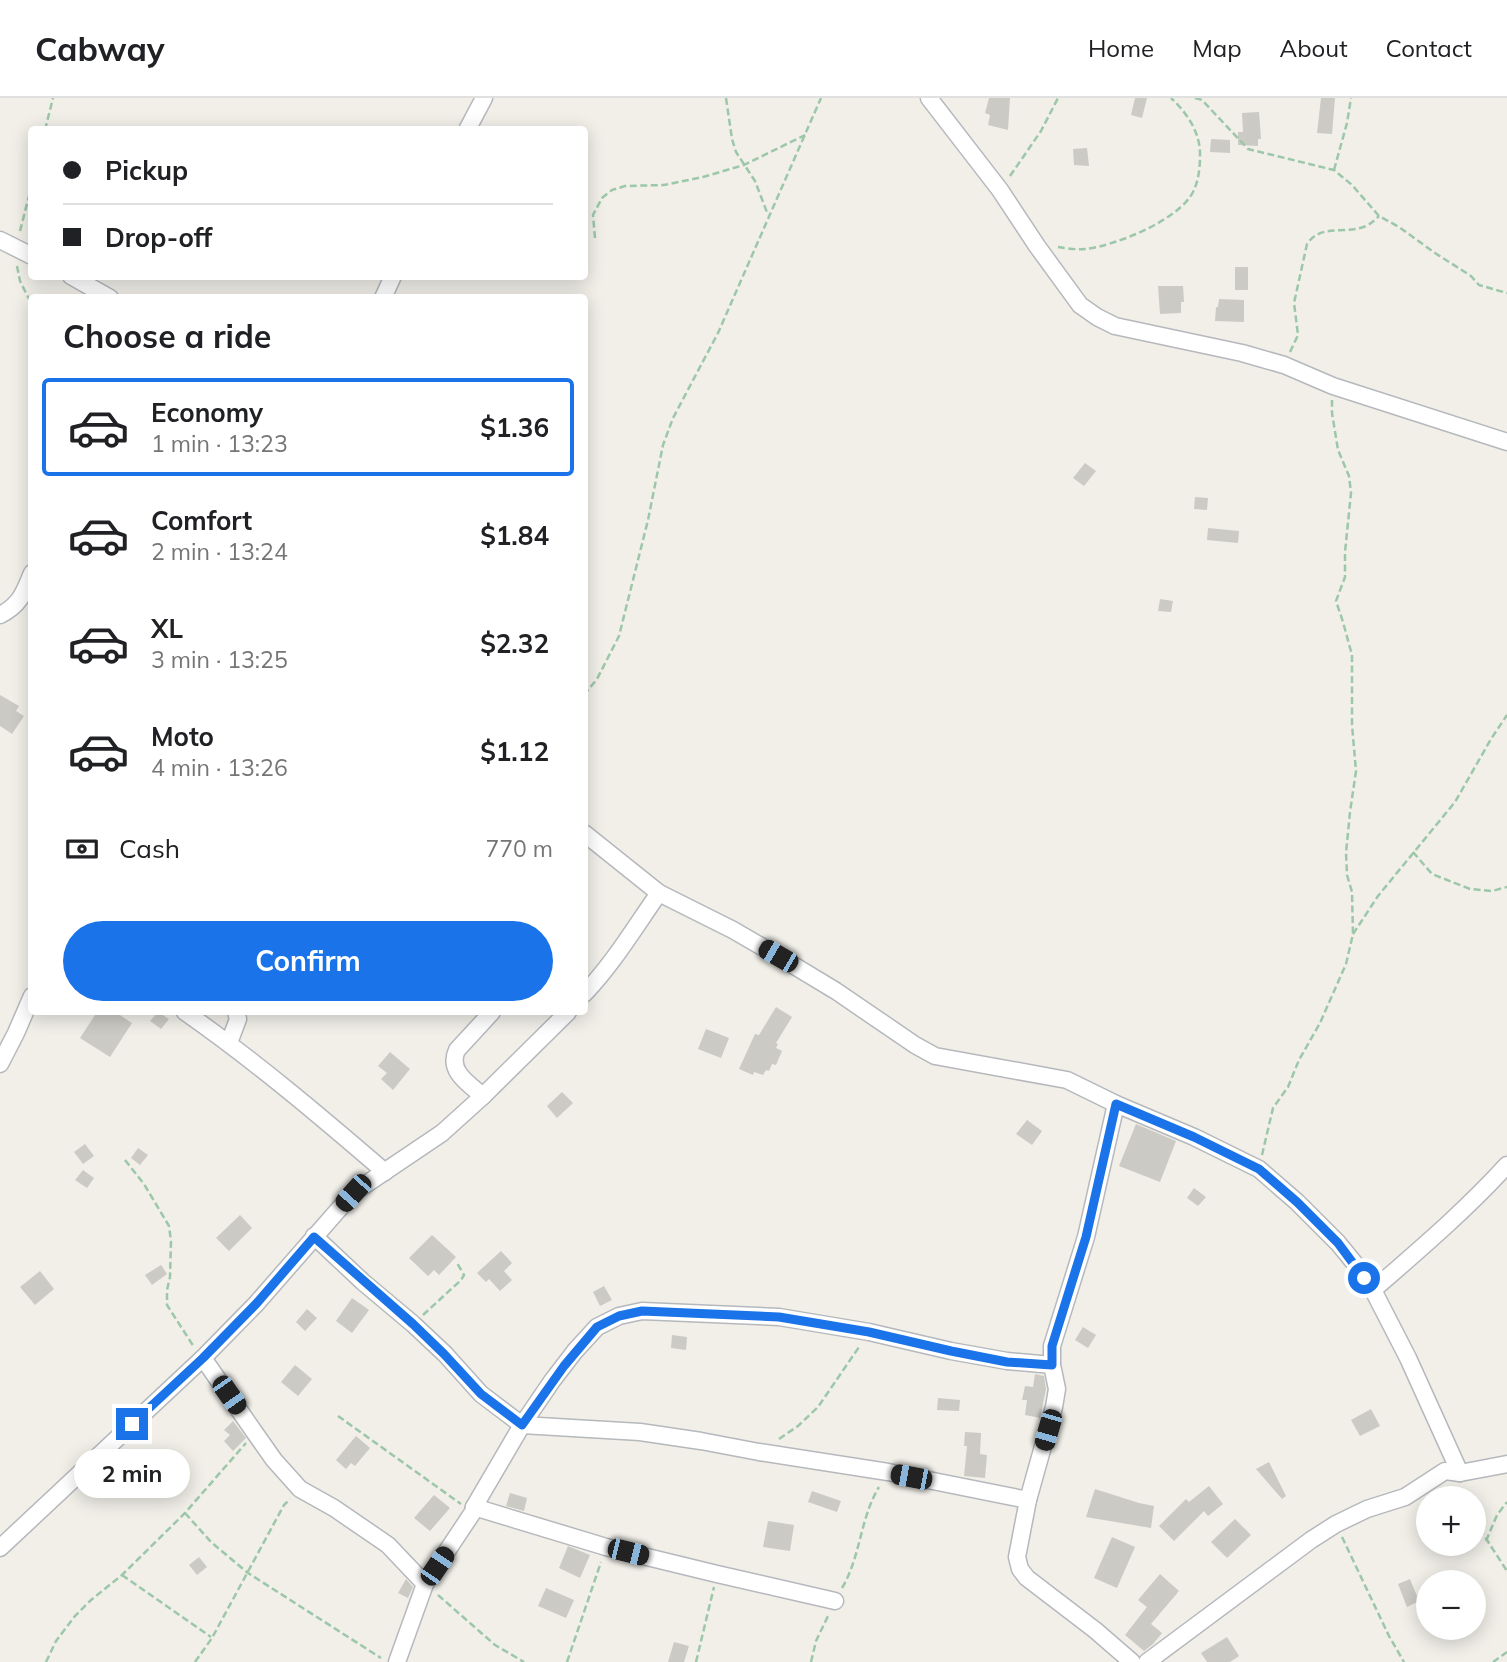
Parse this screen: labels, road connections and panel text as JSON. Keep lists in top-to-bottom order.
{
  "page": {
    "header": "Cabway",
    "nav": [
      "Home",
      "Map",
      "About",
      "Contact"
    ],
    "banner": ["Pickup", "Drop-off"],
    "heading": "Choose a ride",
    "list": [
      {
        "name": "Economy",
        "note": "1 min · 13:23",
        "value": "$1.36"
      },
      {
        "name": "Comfort",
        "note": "2 min · 13:24",
        "value": "$1.84"
      },
      {
        "name": "XL",
        "note": "3 min · 13:25",
        "value": "$2.32"
      },
      {
        "name": "Moto",
        "note": "4 min · 13:26",
        "value": "$1.12"
      }
    ],
    "pay": ["Cash", "770 m"],
    "buttons": "Confirm",
    "bubble": "2 min",
    "map_buttons": ["+", "−"]
  }
}
